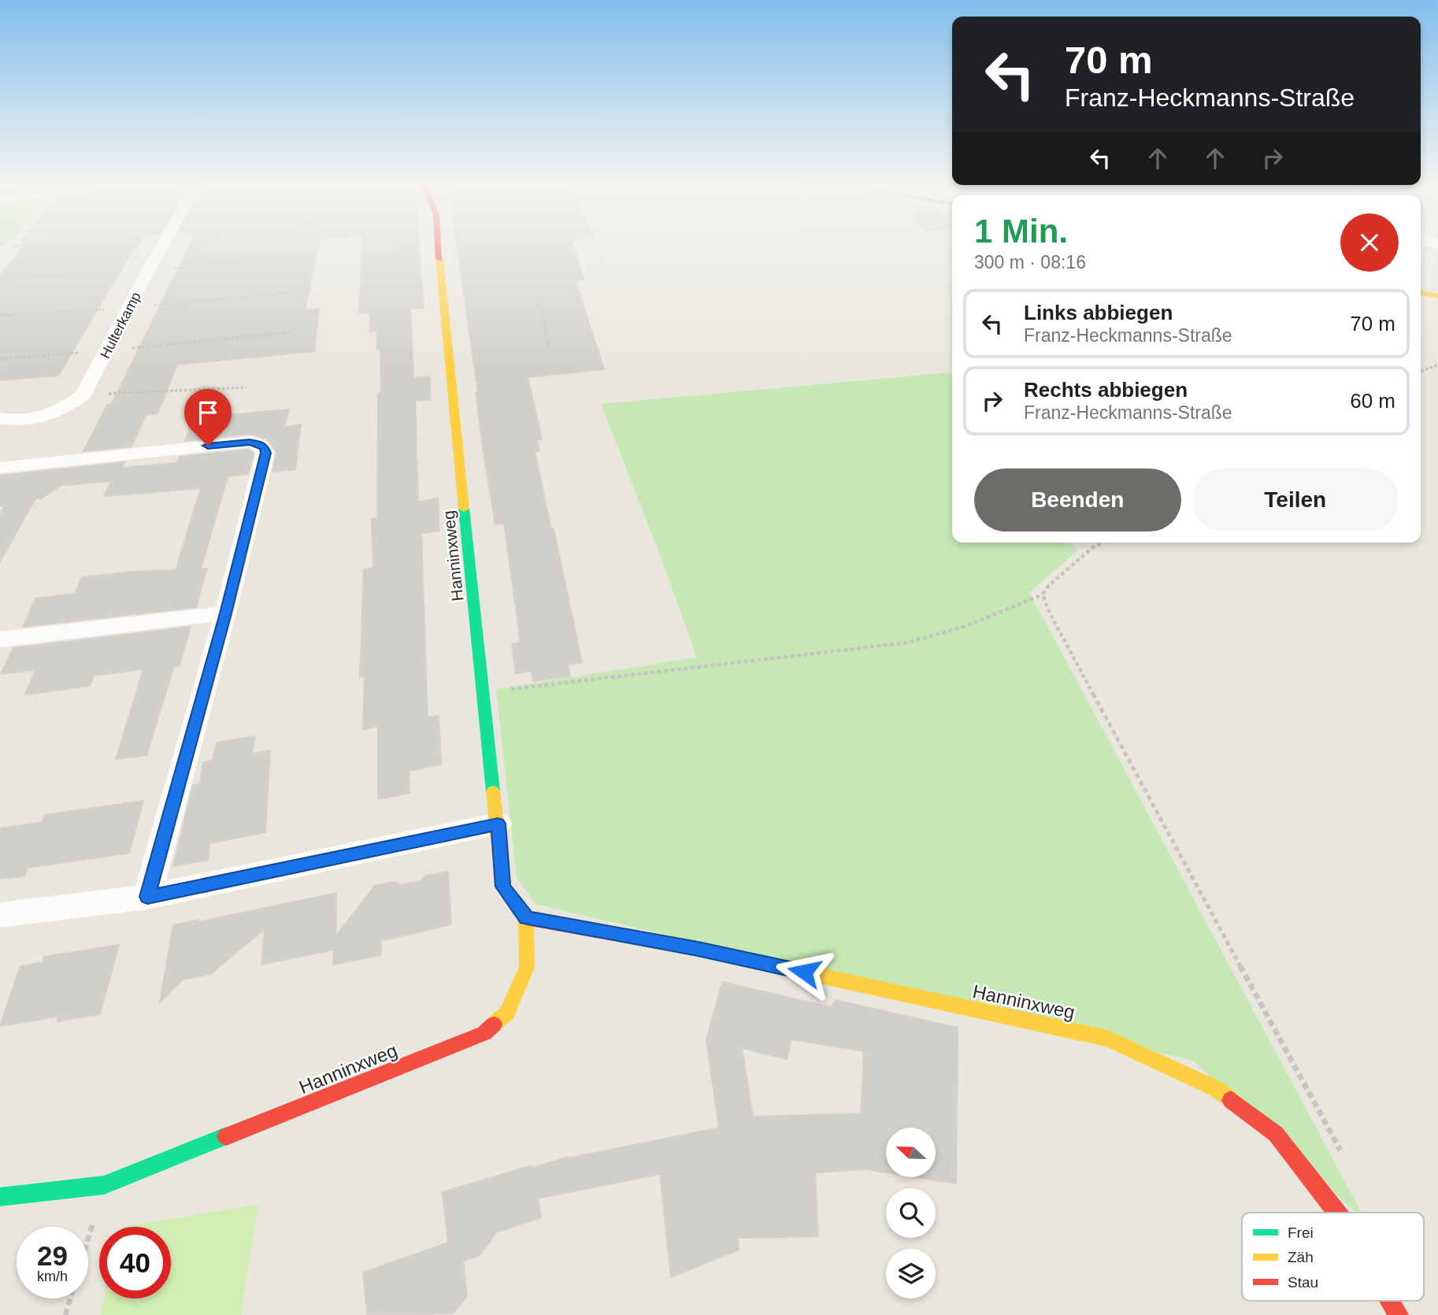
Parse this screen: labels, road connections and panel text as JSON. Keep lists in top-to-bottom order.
{
  "streets": {
    "street": ["Hulterkamp", "Hanninxweg"]
  },
  "legend": ["Frei", "Zäh", "Stau"],
  "north": "left",
  "page": {
    "turn": ["70 m", "Franz-Heckmanns-Straße"],
    "heading": ["1 Min.", "300 m · 08:16"],
    "list": [
      {
        "name": "Links abbiegen",
        "note": "Franz-Heckmanns-Straße",
        "value": "70 m"
      },
      {
        "name": "Rechts abbiegen",
        "note": "Franz-Heckmanns-Straße",
        "value": "60 m"
      }
    ],
    "buttons": ["Beenden", "Teilen"],
    "speed": "29 km/h",
    "limit": "40"
  }
}
